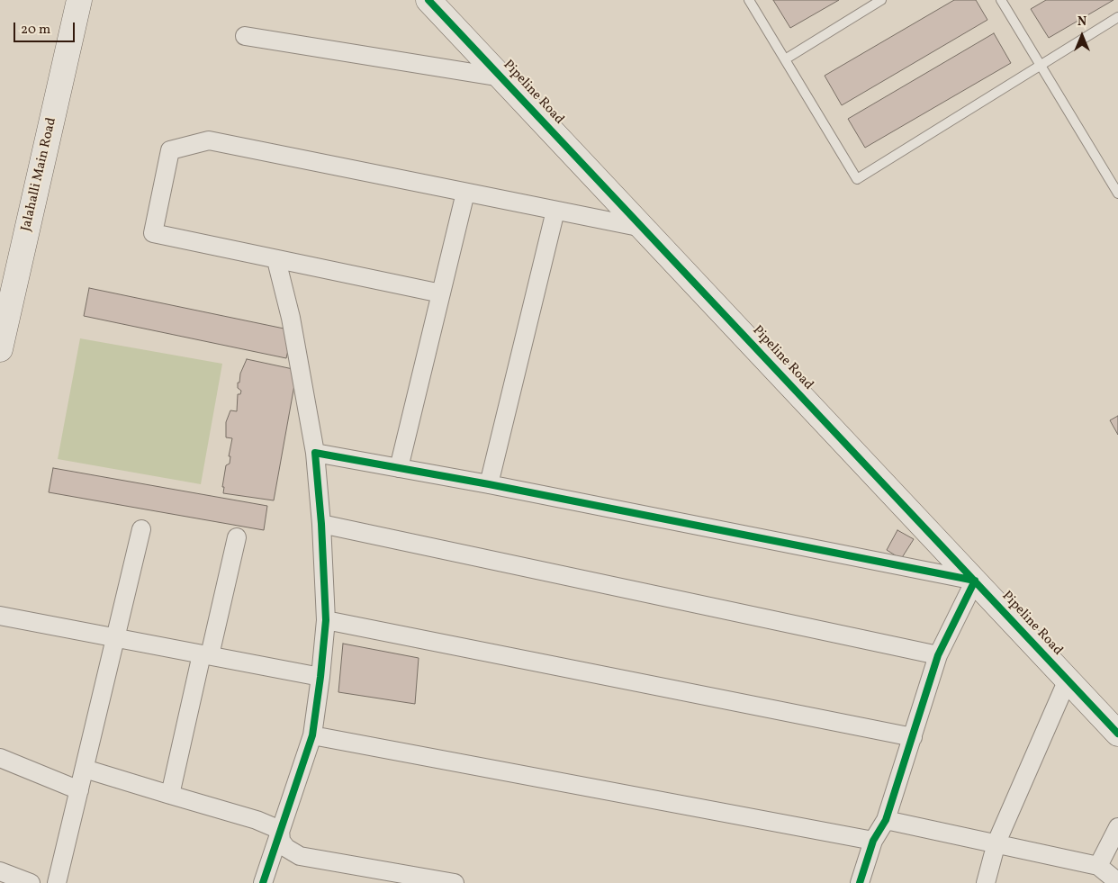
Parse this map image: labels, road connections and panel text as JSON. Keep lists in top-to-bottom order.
{
  "streets": {
    "street": ["Pipeline Road", "Jalahalli Main Road"]
  },
  "scale_bar": "20 m",
  "north": "top"
}
